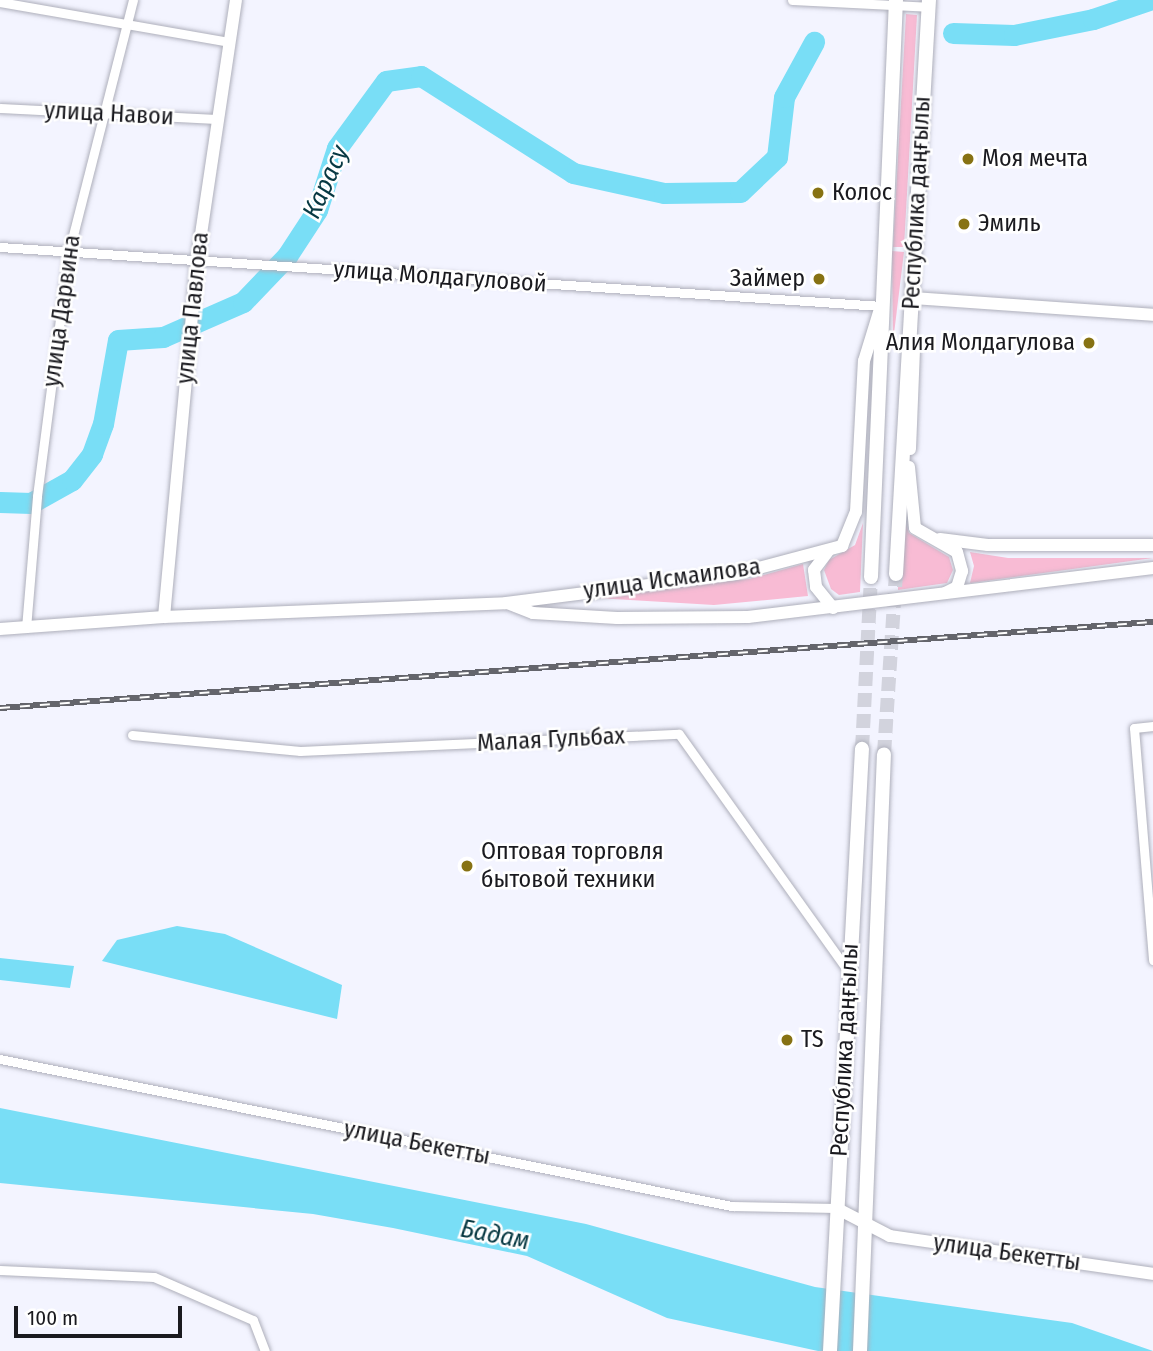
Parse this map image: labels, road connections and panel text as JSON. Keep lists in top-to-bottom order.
{
  "streets": {
    "main road": [
      "Республика даңғылы",
      "улица Павлова",
      "улица Исмаилова",
      "улица Бекетты"
    ],
    "street": [
      "улица Навои",
      "улица Молдагуловой",
      "улица Дарвина",
      "Малая Гульбах"
    ]
  },
  "crossings": [
    ["улица Навои", "улица Павлова"],
    ["улица Навои", "улица Дарвина"],
    ["Республика даңғылы", "улица Молдагуловой"],
    ["Республика даңғылы", "Малая Гульбах"],
    ["Республика даңғылы", "улица Бекетты"],
    ["улица Молдагуловой", "улица Павлова"],
    ["улица Молдагуловой", "улица Дарвина"],
    ["улица Павлова", "улица Исмаилова"],
    ["улица Дарвина", "улица Исмаилова"]
  ],
  "water": ["Карасу", "Бадам"],
  "places": [
    "Моя мечта",
    "Колос",
    "Эмиль",
    "Займер",
    "Алия Молдагулова",
    "Оптовая торговля бытовой техники",
    "TS"
  ],
  "scale_bar": "100 m"
}
